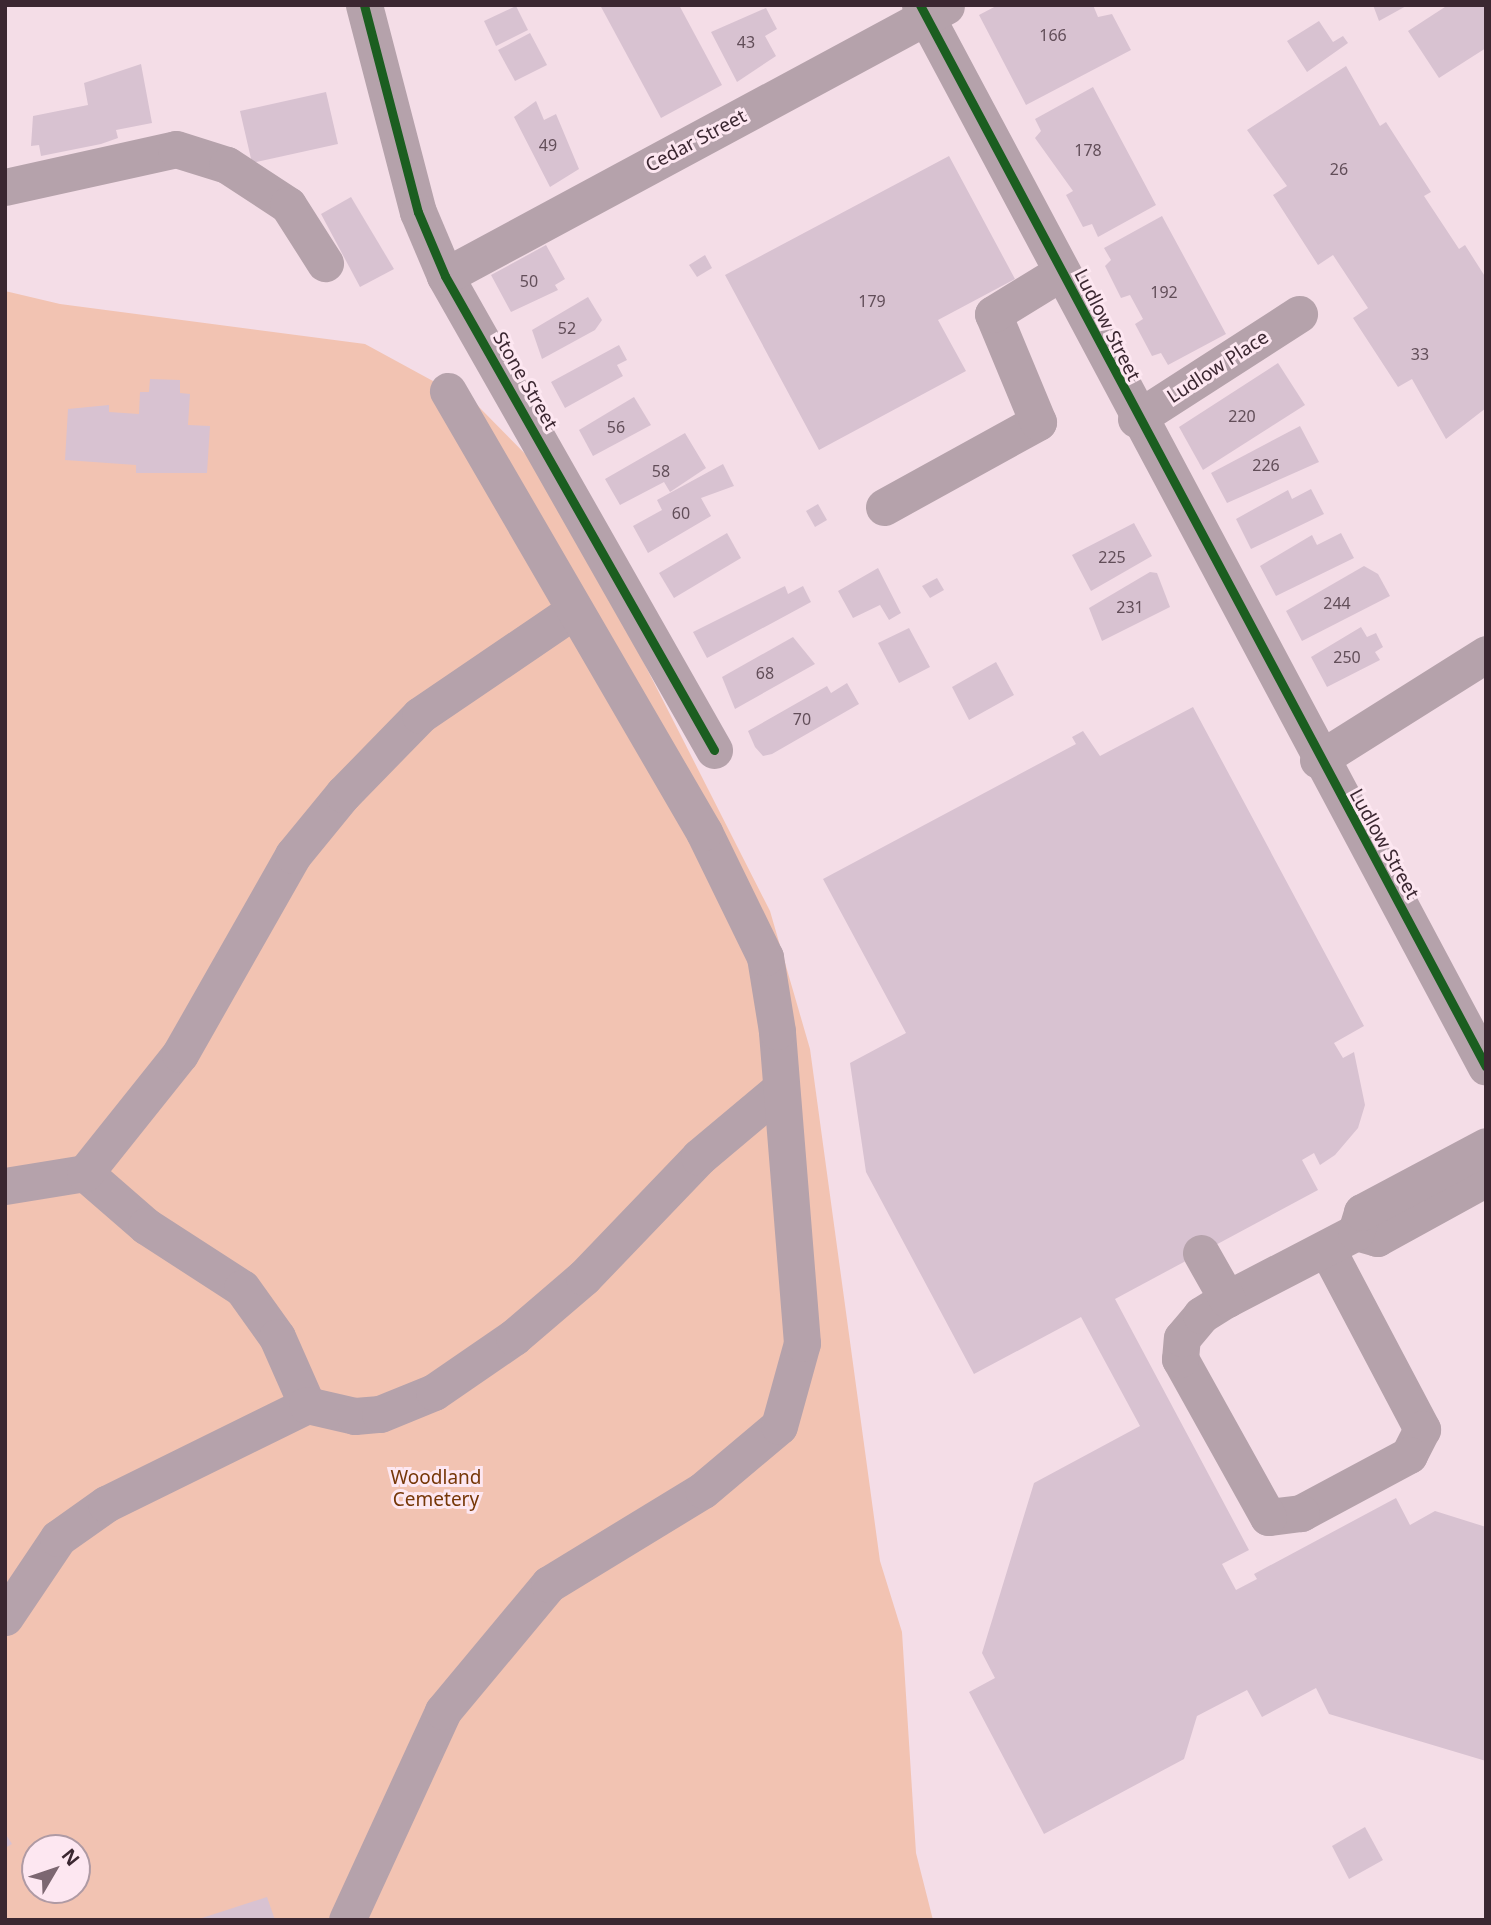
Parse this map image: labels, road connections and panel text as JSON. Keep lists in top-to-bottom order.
{
  "streets": {
    "street": [
      "Cedar Street",
      "Ludlow Street",
      "Ludlow Place",
      "Stone Street"
    ]
  },
  "crossings": [
    ["Cedar Street", "Ludlow Street"],
    ["Cedar Street", "Stone Street"],
    ["Ludlow Street", "Ludlow Place"]
  ],
  "parks": ["Woodland Cemetery"],
  "house_numbers": [
    "166",
    "43",
    "49",
    "178",
    "26",
    "50",
    "192",
    "179",
    "52",
    "33",
    "220",
    "56",
    "226",
    "58",
    "60",
    "225",
    "244",
    "231",
    "250",
    "68",
    "70"
  ],
  "north": "top right"
}
